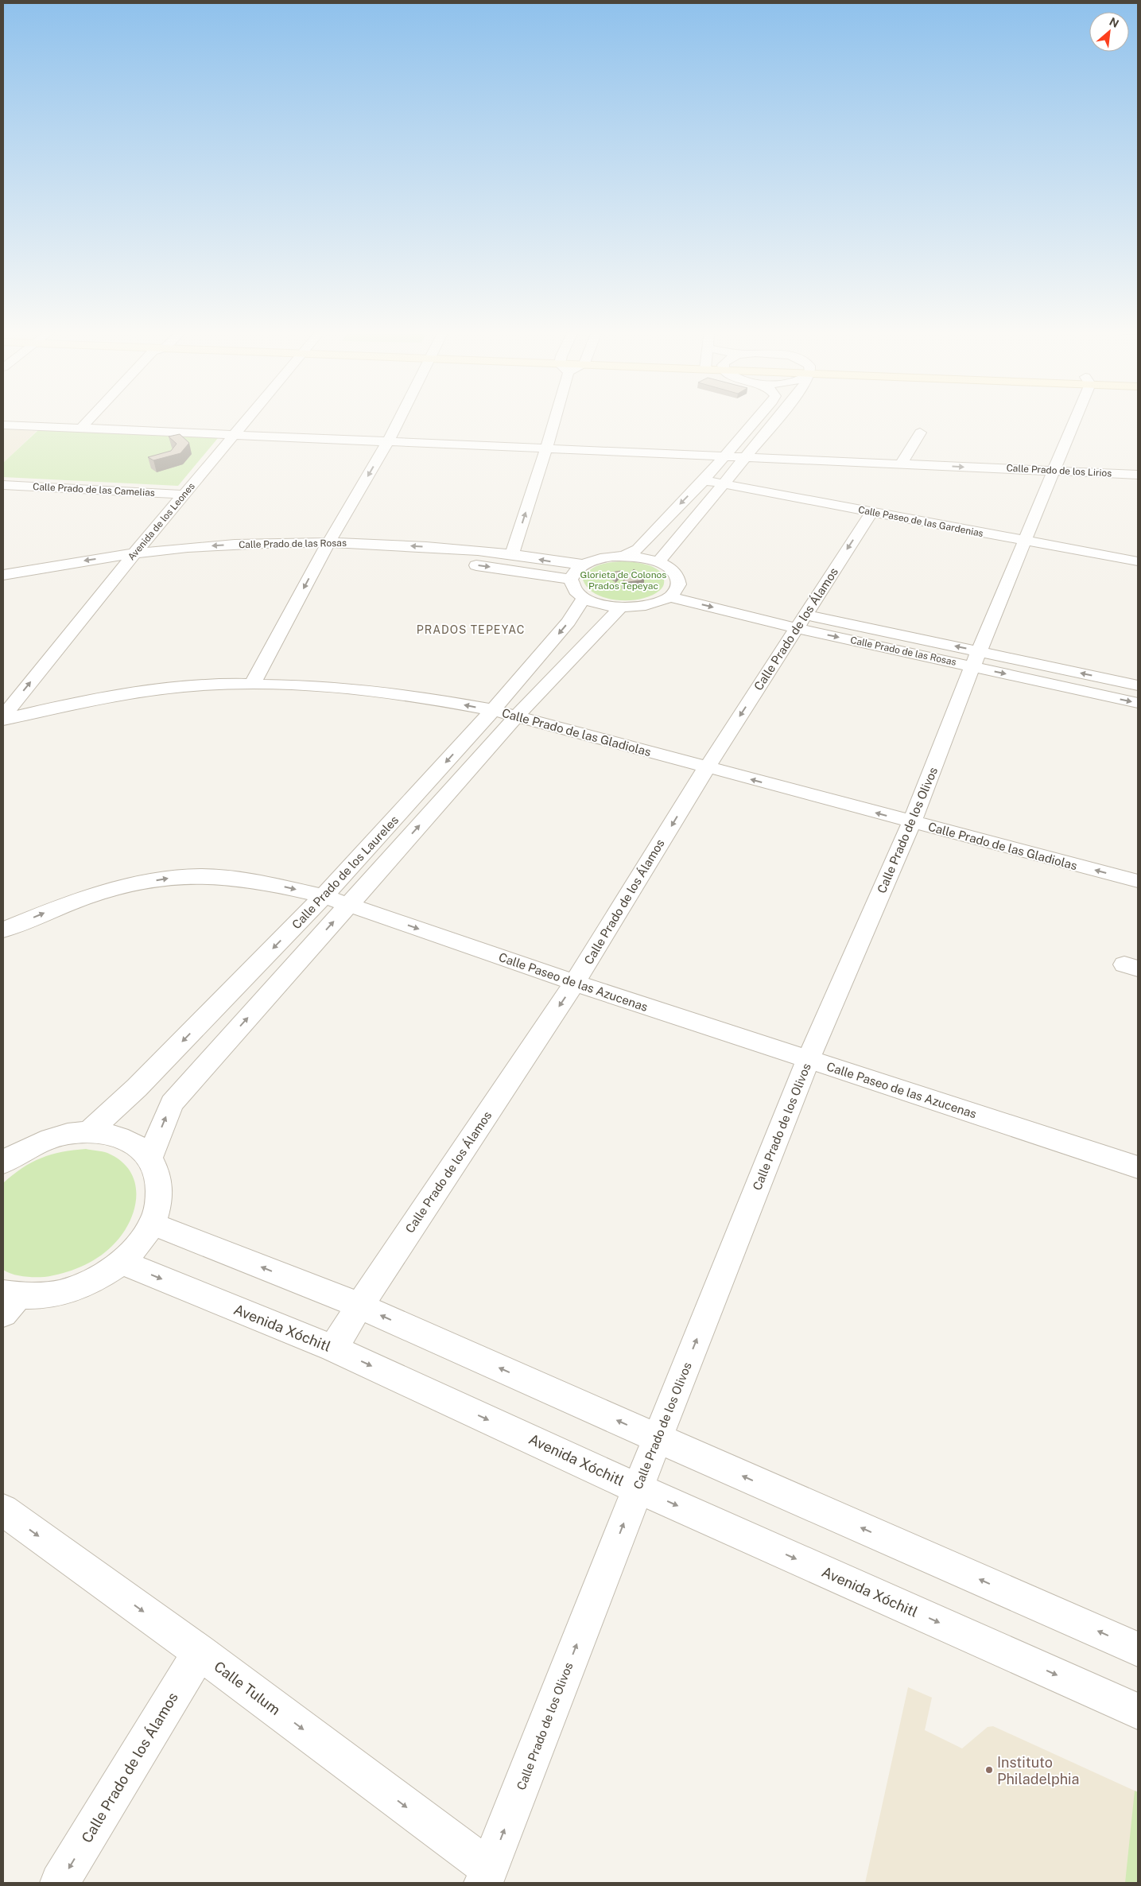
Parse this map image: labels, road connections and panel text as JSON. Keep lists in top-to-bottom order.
{
  "streets": {
    "street": [
      "Calle Prado de los Lirios",
      "Calle Prado de las Camelias",
      "Avenida de los Leones",
      "Calle Paseo de las Gardenias",
      "Calle Prado de las Rosas",
      "Calle Prado de los Álamos",
      "Calle Prado de las Gladiolas",
      "Calle Prado de los Olivos",
      "Calle Prado de los Laureles",
      "Calle Paseo de las Azucenas",
      "Avenida Xóchitl",
      "Calle Tulum"
    ]
  },
  "crossings": [
    ["Calle Prado de los Lirios", "Avenida de los Leones"],
    ["Calle Prado de los Lirios", "Calle Prado de los Olivos"],
    ["Calle Prado de las Camelias", "Avenida de los Leones"],
    ["Avenida de los Leones", "Calle Prado de las Rosas"],
    ["Calle Paseo de las Gardenias", "Calle Prado de los Álamos"],
    ["Calle Paseo de las Gardenias", "Calle Prado de los Olivos"],
    ["Calle Prado de las Rosas", "Calle Prado de los Álamos"],
    ["Calle Prado de las Rosas", "Calle Prado de los Olivos"],
    ["Calle Prado de los Álamos", "Calle Prado de las Gladiolas"],
    ["Calle Prado de los Álamos", "Calle Paseo de las Azucenas"],
    ["Calle Prado de los Álamos", "Avenida Xóchitl"],
    ["Calle Prado de los Álamos", "Calle Tulum"],
    ["Calle Prado de las Gladiolas", "Calle Prado de los Olivos"],
    ["Calle Prado de las Gladiolas", "Calle Prado de los Laureles"],
    ["Calle Prado de los Olivos", "Calle Paseo de las Azucenas"],
    ["Calle Prado de los Olivos", "Avenida Xóchitl"],
    ["Calle Prado de los Olivos", "Calle Tulum"],
    ["Calle Prado de los Laureles", "Calle Paseo de las Azucenas"]
  ],
  "one_way": [
    "Avenida de los Leones",
    "Calle Prado de los Álamos",
    "Calle Prado de las Gladiolas",
    "Calle Prado de los Olivos",
    "Calle Paseo de las Azucenas",
    "Calle Tulum"
  ],
  "districts": ["PRADOS TEPEYAC"],
  "parks": ["Glorieta de Colonos Prados Tepeyac"],
  "places": ["Instituto Philadelphia"],
  "north": "top right"
}
